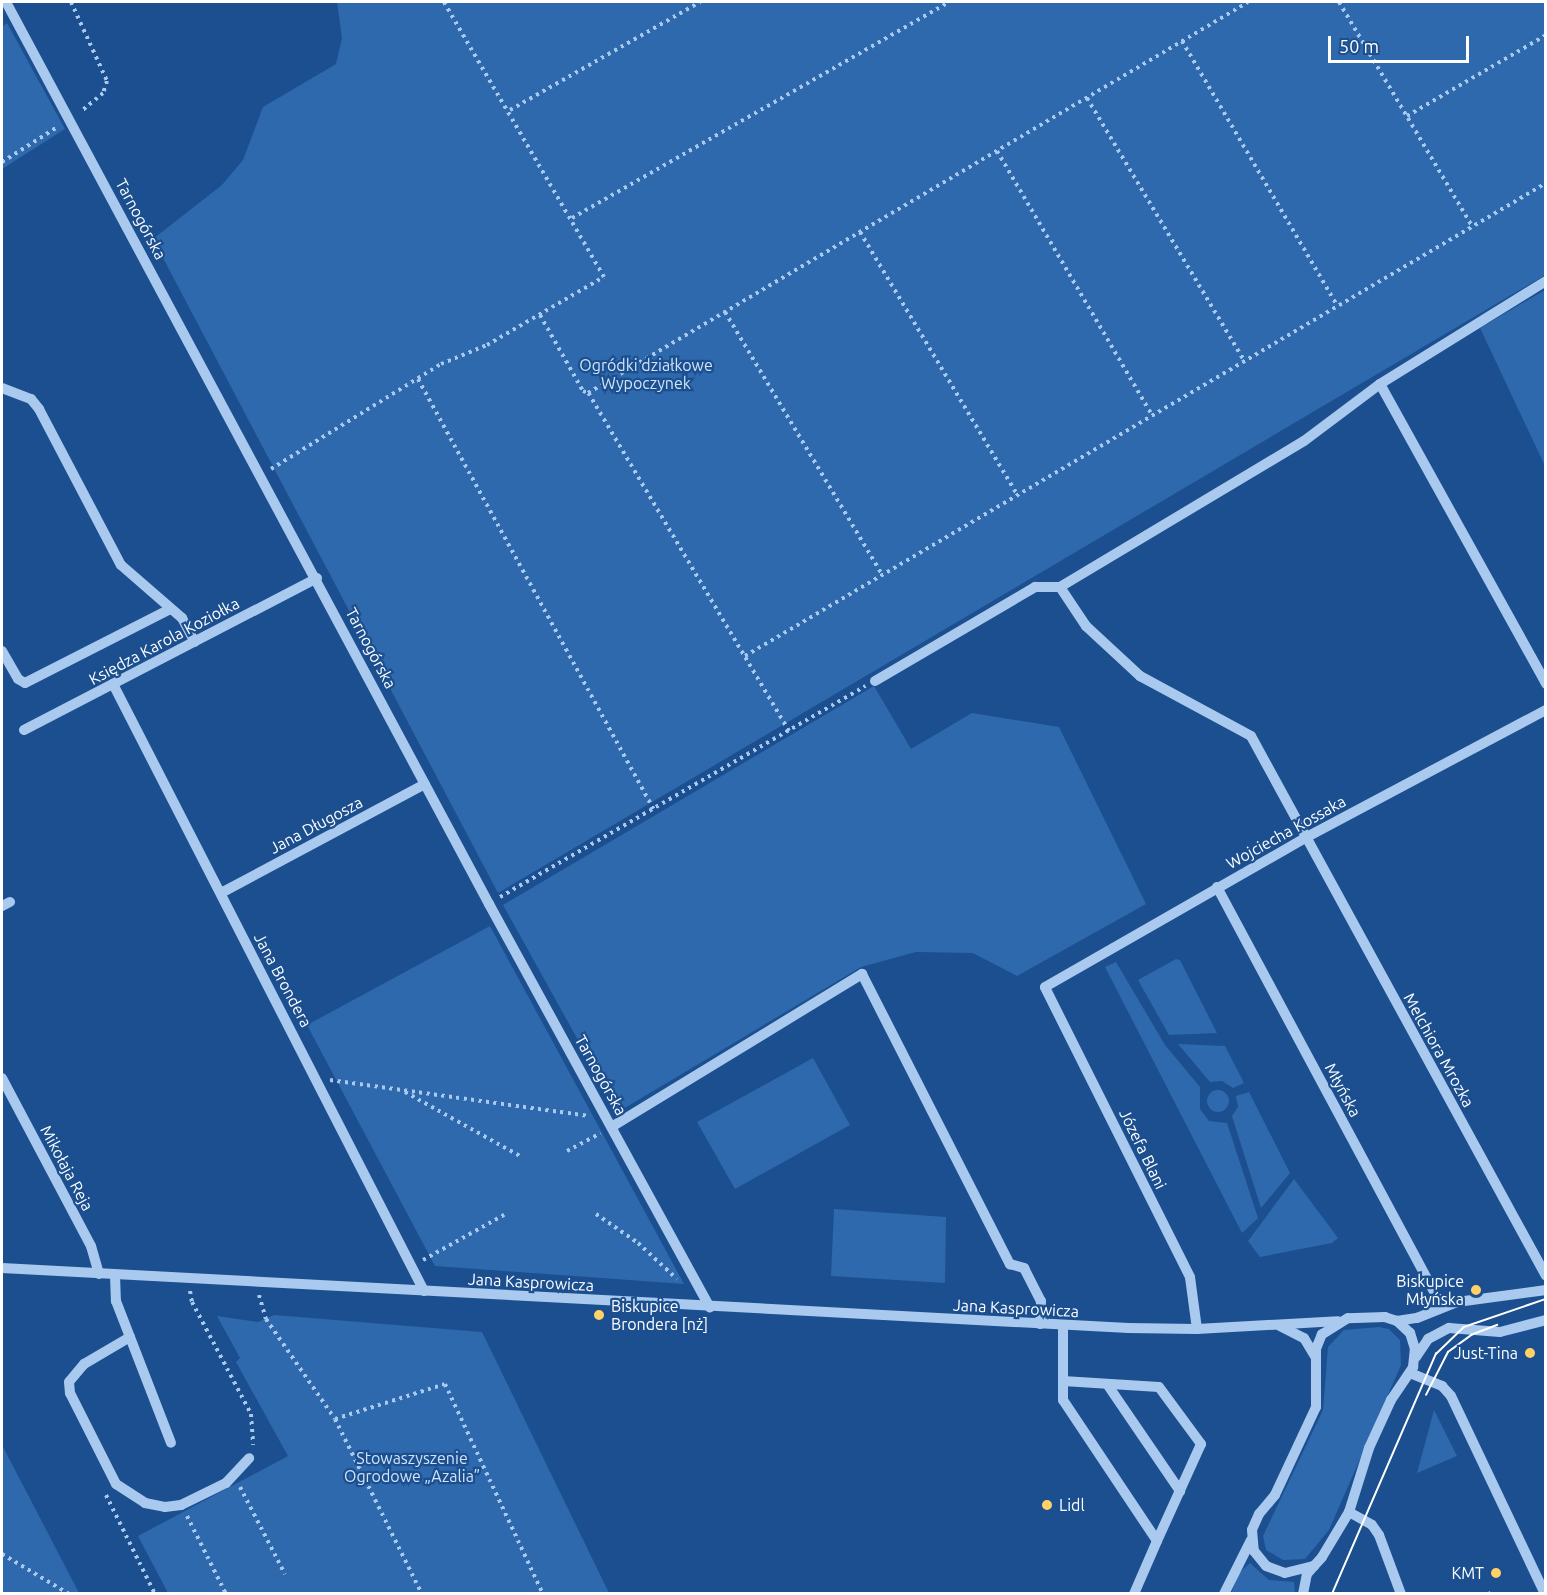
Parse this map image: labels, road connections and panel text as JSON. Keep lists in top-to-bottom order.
{
  "streets": {
    "street": [
      "Tarnogórska",
      "Księdza Karola Koziołka",
      "Jana Długosza",
      "Wojciecha Kossaka",
      "Jana Brondera",
      "Melchiora Mrozka",
      "Młyńska",
      "Józefa Blani",
      "Mikołaja Reja",
      "Jana Kasprowicza"
    ]
  },
  "crossings": [
    ["Tarnogórska", "Księdza Karola Koziołka"],
    ["Tarnogórska", "Jana Długosza"],
    ["Tarnogórska", "Jana Kasprowicza"],
    ["Księdza Karola Koziołka", "Jana Brondera"],
    ["Jana Długosza", "Jana Brondera"],
    ["Wojciecha Kossaka", "Melchiora Mrozka"],
    ["Wojciecha Kossaka", "Młyńska"],
    ["Wojciecha Kossaka", "Józefa Blani"],
    ["Jana Brondera", "Jana Kasprowicza"],
    ["Józefa Blani", "Jana Kasprowicza"],
    ["Mikołaja Reja", "Jana Kasprowicza"]
  ],
  "parks": ["Ogródki działkowe Wypoczynek", "Stowaszyszenie Ogrodowe „Azalia”"],
  "places": [
    "Biskupice Młyńska",
    "Biskupice Brondera [nż]",
    "Just-Tina",
    "Lidl",
    "KMT"
  ],
  "scale_bar": "50 m"
}
